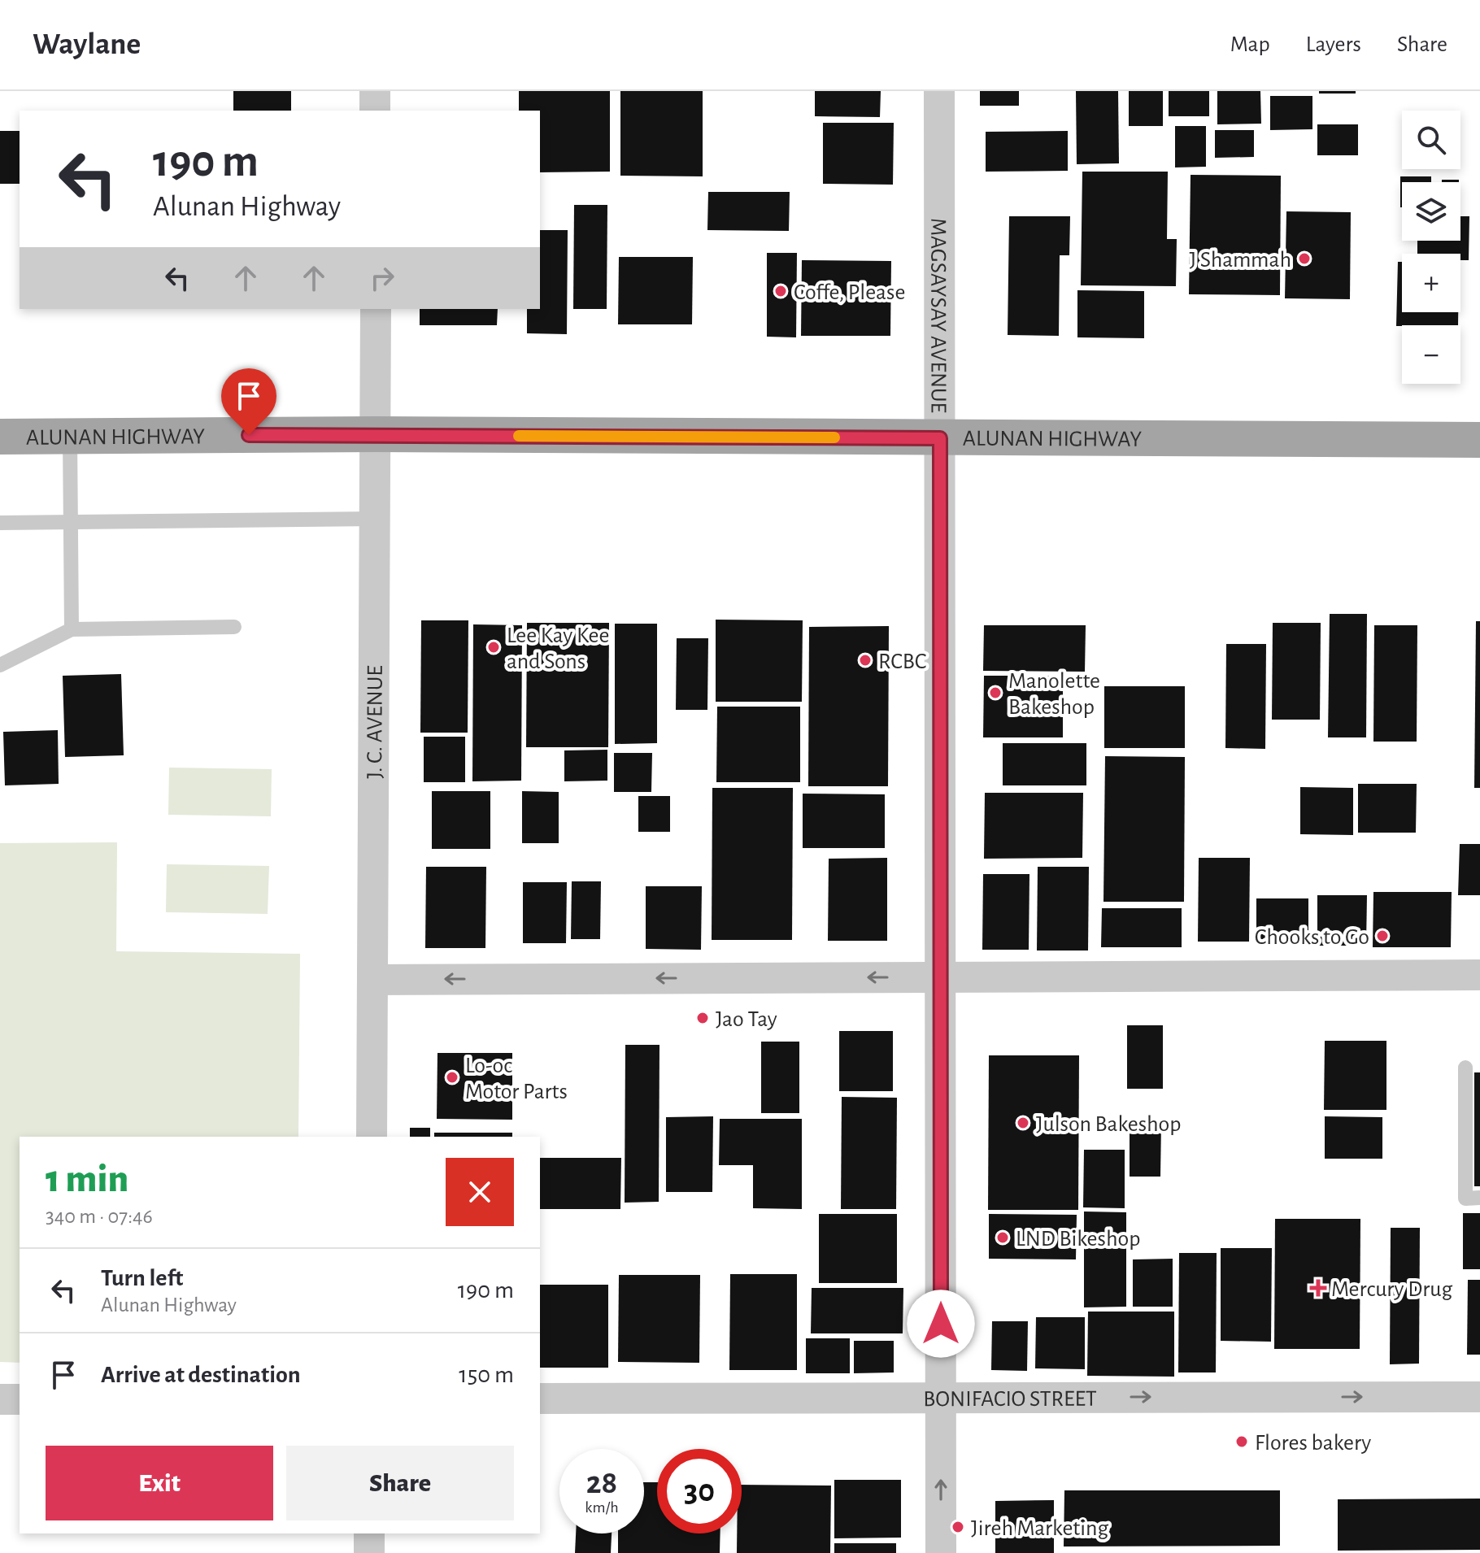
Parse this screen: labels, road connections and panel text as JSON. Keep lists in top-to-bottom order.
{
  "streets": {
    "main road": ["ALUNAN HIGHWAY"],
    "street": ["MAGSAYSAY AVENUE", "J. C. AVENUE", "BONIFACIO STREET"]
  },
  "crossings": [
    ["MAGSAYSAY AVENUE", "ALUNAN HIGHWAY"],
    ["MAGSAYSAY AVENUE", "BONIFACIO STREET"],
    ["ALUNAN HIGHWAY", "J. C. AVENUE"]
  ],
  "one_way": ["BONIFACIO STREET"],
  "places": {
    "other": [
      "J Shammah",
      "Coffe, Please",
      "Lee Kay Kee and Sons",
      "RCBC",
      "Manolette Bakeshop",
      "Chooks to Go",
      "Jao Tay",
      "Lo-oc Motor Parts",
      "Julson Bakeshop",
      "LND Bikeshop",
      "Flores bakery",
      "Jireh Marketing"
    ],
    "health": ["Mercury Drug"]
  },
  "page": {
    "header": "Waylane",
    "nav": ["Map", "Layers", "Share"],
    "map_buttons": ["+", "−"],
    "turn": ["190 m", "Alunan Highway"],
    "heading": ["1 min", "340 m · 07:46"],
    "list": [
      {
        "name": "Turn left",
        "note": "Alunan Highway",
        "value": "190 m"
      },
      {
        "name": "Arrive at destination",
        "value": "150 m"
      }
    ],
    "buttons": ["Exit", "Share"],
    "speed": "28 km/h",
    "limit": "30"
  }
}
